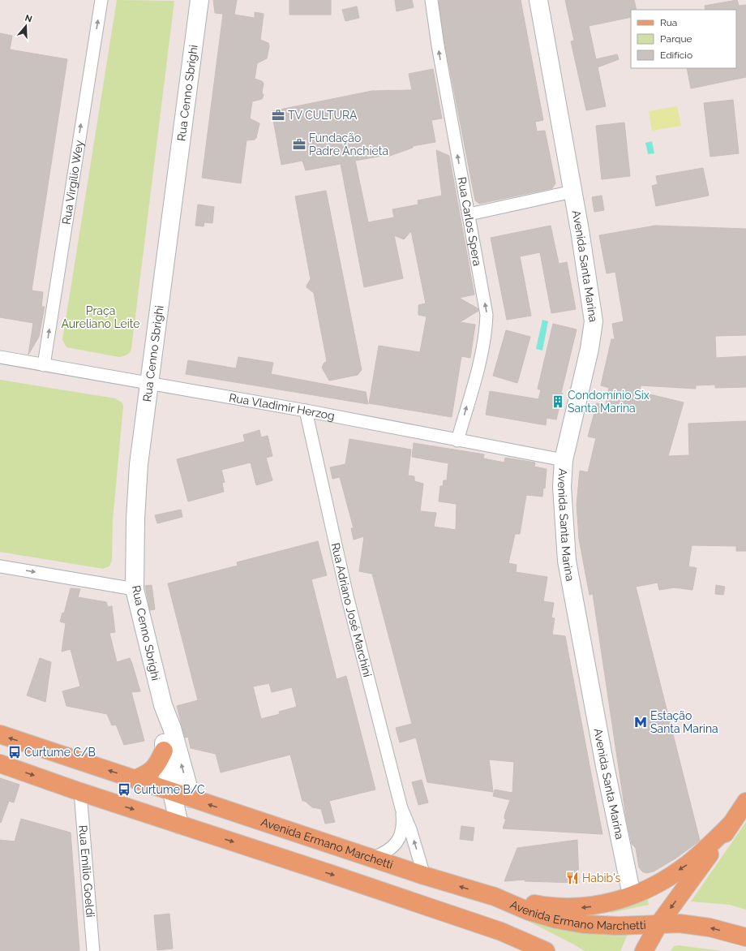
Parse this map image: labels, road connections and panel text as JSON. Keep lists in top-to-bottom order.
{
  "streets": {
    "main road": ["Avenida Ermano Marchetti"],
    "street": [
      "Rua Cenno Sbrighi",
      "Rua Virgílio Wey",
      "Rua Carlos Spera",
      "Avenida Santa Marina",
      "Rua Vladimir Herzog",
      "Rua Adriano José Marchini",
      "Rua Emílio Goeldi"
    ]
  },
  "crossings": [
    ["Rua Cenno Sbrighi", "Rua Vladimir Herzog"],
    ["Rua Cenno Sbrighi", "Avenida Ermano Marchetti"],
    ["Rua Virgílio Wey", "Rua Vladimir Herzog"],
    ["Rua Carlos Spera", "Rua Vladimir Herzog"],
    ["Avenida Santa Marina", "Rua Vladimir Herzog"],
    ["Rua Vladimir Herzog", "Rua Adriano José Marchini"],
    ["Rua Adriano José Marchini", "Avenida Ermano Marchetti"]
  ],
  "one_way": ["Rua Virgílio Wey", "Rua Carlos Spera"],
  "parks": ["Praça Aureliano Leite"],
  "places": {
    "office": ["TV CULTURA", "Fundação Padre Anchieta"],
    "building": ["Condomínio Six Santa Marina"],
    "metro station": ["Estação Santa Marina"],
    "bus stop": ["Curtume C/B", "Curtume B/C"],
    "restaurant": ["Habib's"]
  },
  "legend": ["Rua", "Parque", "Edifício"],
  "north": "top"
}
